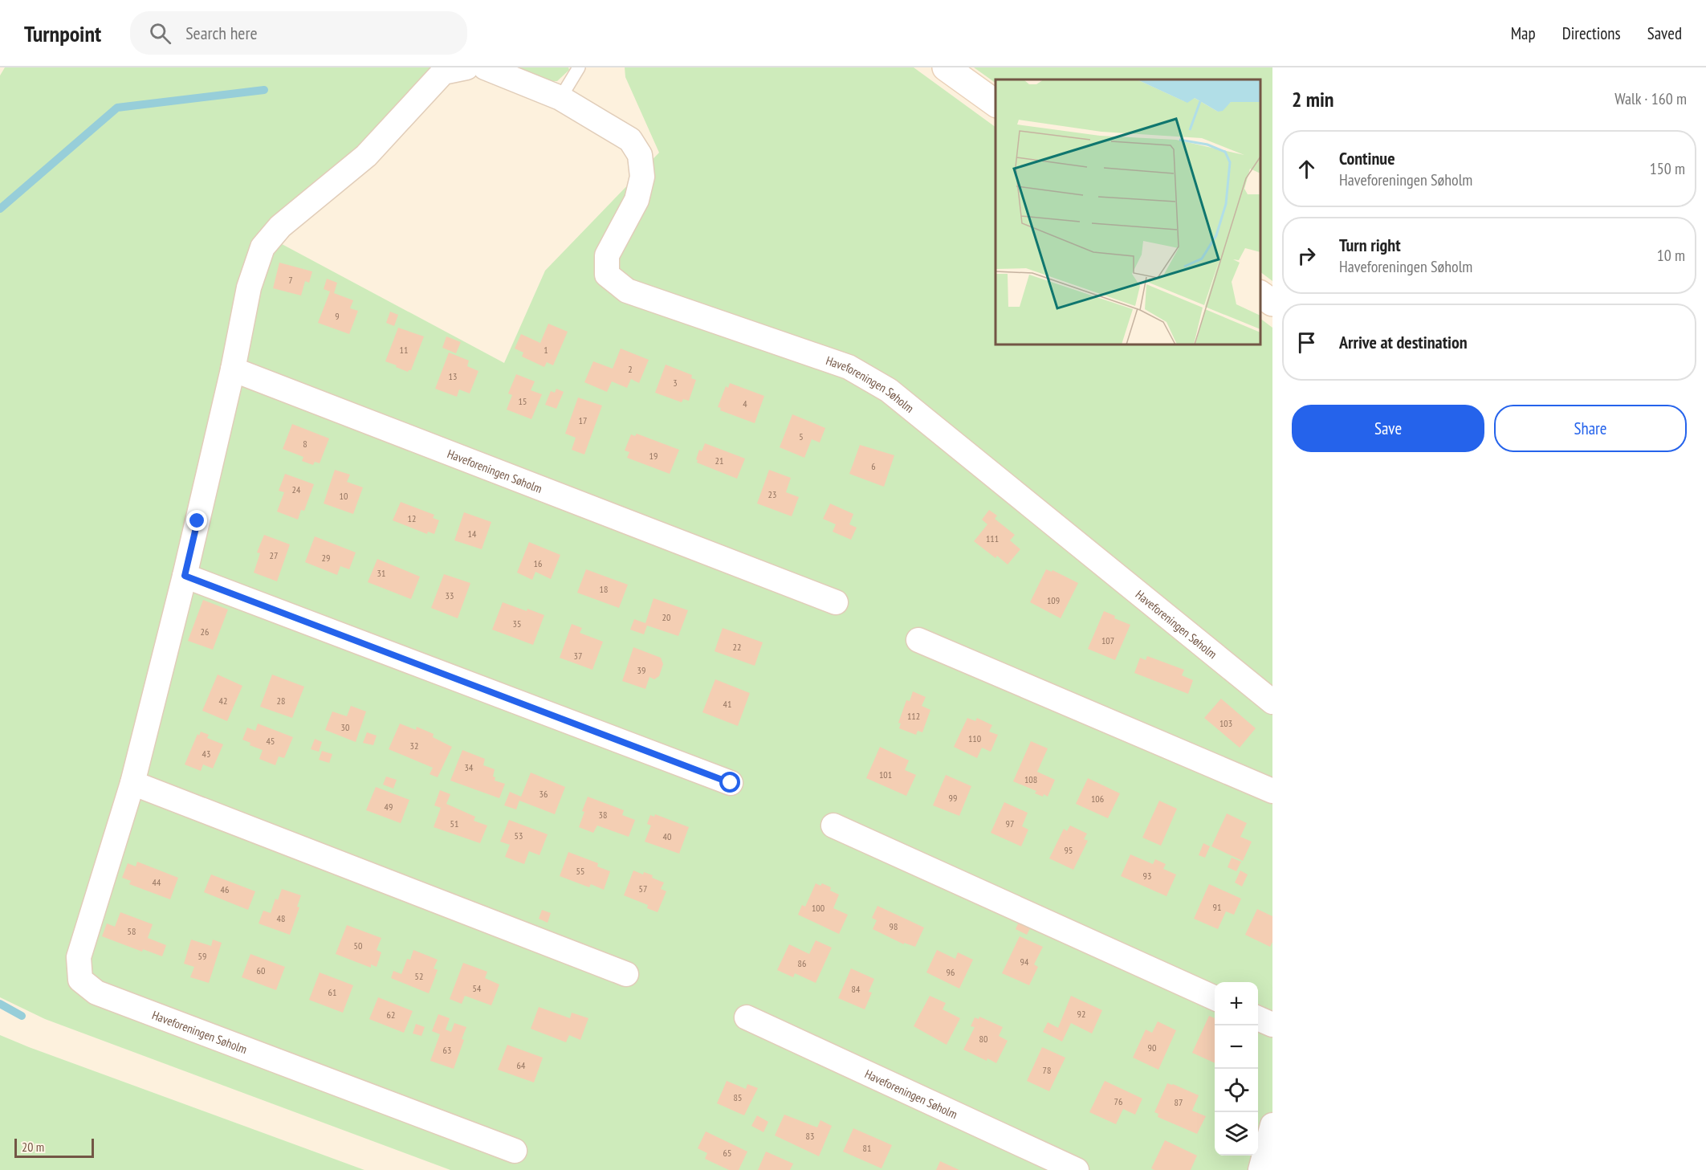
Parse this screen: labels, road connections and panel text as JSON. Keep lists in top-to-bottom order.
{
  "streets": {
    "street": ["Haveforeningen Søholm"]
  },
  "house_numbers": [
    "7",
    "9",
    "11",
    "1",
    "2",
    "13",
    "3",
    "15",
    "4",
    "17",
    "5",
    "8",
    "19",
    "21",
    "6",
    "24",
    "23",
    "10",
    "12",
    "14",
    "111",
    "27",
    "29",
    "16",
    "31",
    "18",
    "33",
    "109",
    "20",
    "35",
    "26",
    "107",
    "22",
    "37",
    "39",
    "42",
    "28",
    "41",
    "112",
    "103",
    "30",
    "110",
    "45",
    "32",
    "43",
    "34",
    "101",
    "108",
    "36",
    "99",
    "106",
    "49",
    "38",
    "51",
    "97",
    "53",
    "40",
    "95",
    "55",
    "93",
    "44",
    "57",
    "46",
    "91",
    "100",
    "48",
    "98",
    "58",
    "50",
    "59",
    "94",
    "86",
    "60",
    "96",
    "52",
    "54",
    "84",
    "61",
    "92",
    "62",
    "80",
    "90",
    "63",
    "64",
    "78",
    "85",
    "76",
    "87",
    "83",
    "81",
    "65"
  ],
  "scale_bar": "20 m",
  "page": {
    "header": "Turnpoint",
    "search": "Search here",
    "nav": ["Map", "Directions", "Saved"],
    "heading": ["2 min", "Walk · 160 m"],
    "list": [
      ["Continue", "Haveforeningen Søholm", "150 m"],
      ["Turn right", "Haveforeningen Søholm", "10 m"],
      "Arrive at destination"
    ],
    "buttons": ["Save", "Share"],
    "map_buttons": ["+", "−"],
    "scale": "20 m"
  }
}
